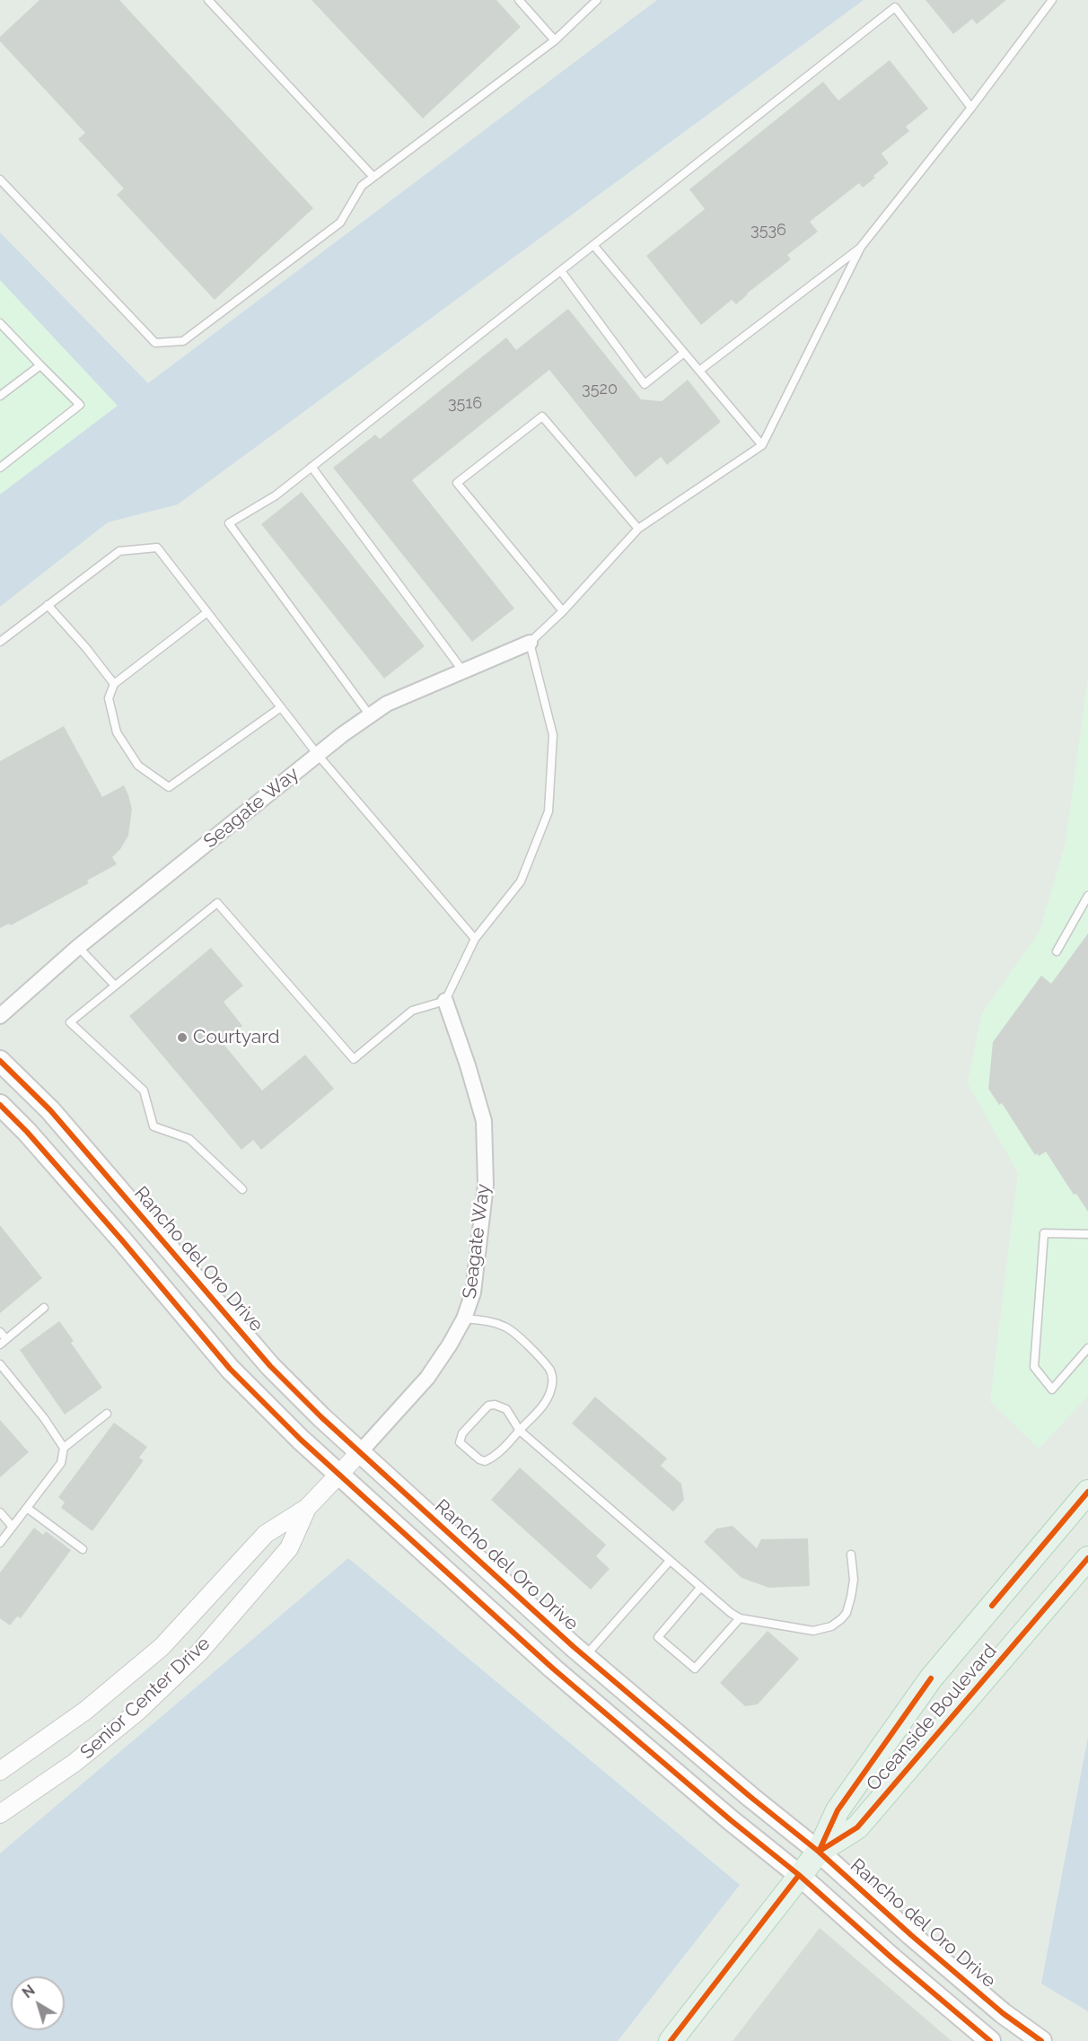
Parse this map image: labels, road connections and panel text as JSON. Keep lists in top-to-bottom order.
{
  "streets": {
    "main road": ["Rancho del Oro Drive", "Oceanside Boulevard"],
    "street": ["Seagate Way", "Senior Center Drive"]
  },
  "crossings": [
    ["Seagate Way", "Rancho del Oro Drive"],
    ["Seagate Way", "Senior Center Drive"],
    ["Rancho del Oro Drive", "Oceanside Boulevard"]
  ],
  "places": ["Courtyard"],
  "house_numbers": ["3536", "3520", "3516"],
  "north": "top left"
}
